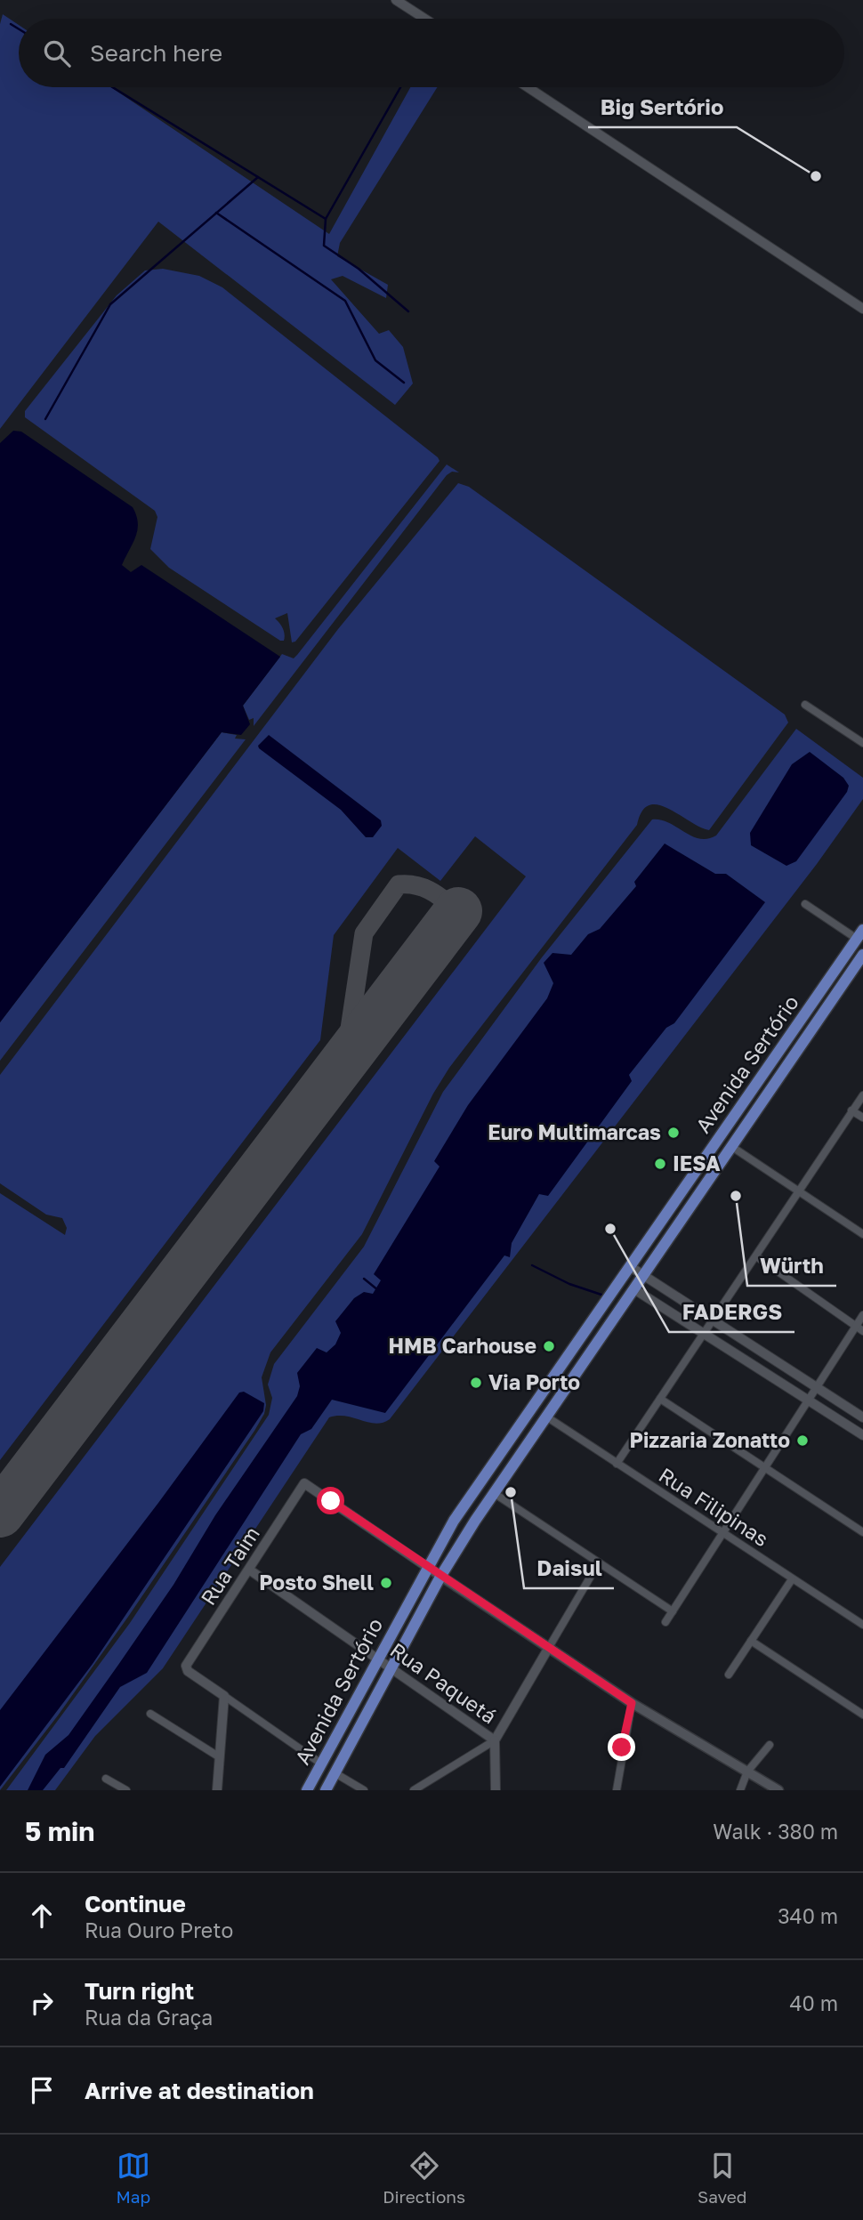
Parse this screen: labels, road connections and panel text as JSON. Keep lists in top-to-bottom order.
{
  "streets": {
    "main road": ["Avenida Sertório"],
    "street": ["Rua Filipinas", "Rua Taim", "Rua Paquetá"]
  },
  "crossings": [
    ["Avenida Sertório", "Rua Filipinas"],
    ["Avenida Sertório", "Rua Taim"],
    ["Avenida Sertório", "Rua Paquetá"],
    ["Rua Taim", "Rua Paquetá"]
  ],
  "places": [
    "Big Sertório",
    "Euro Multimarcas",
    "IESA",
    "Würth",
    "FADERGS",
    "HMB Carhouse",
    "Via Porto",
    "Pizzaria Zonatto",
    "Daisul",
    "Posto Shell"
  ],
  "page": {
    "search": "Search here",
    "heading": ["5 min", "Walk · 380 m"],
    "list": [
      ["Continue", "Rua Ouro Preto", "340 m"],
      ["Turn right", "Rua da Graça", "40 m"],
      "Arrive at destination"
    ],
    "nav": ["Map", "Directions", "Saved"]
  }
}
